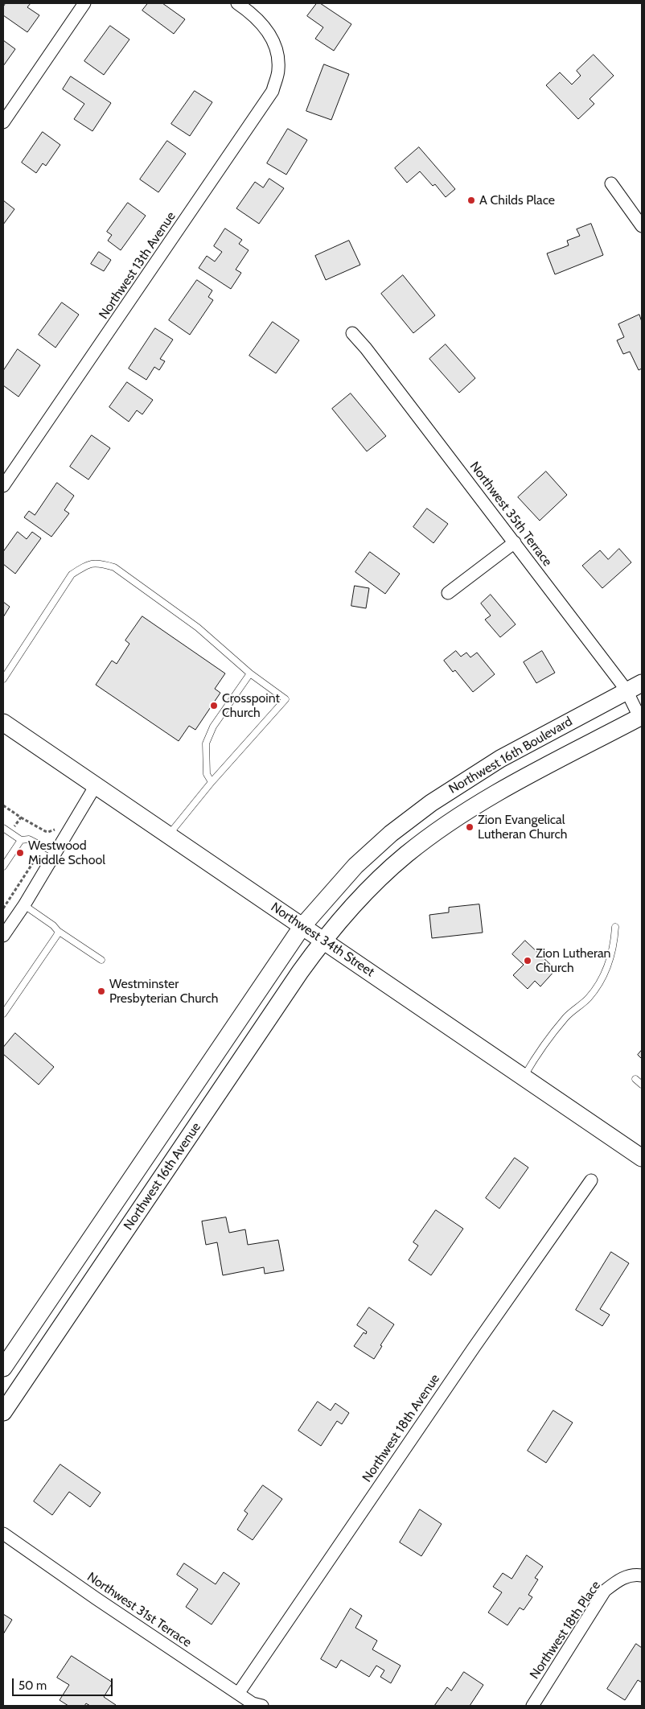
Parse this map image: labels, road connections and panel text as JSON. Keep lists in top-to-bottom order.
{
  "streets": {
    "main road": ["Northwest 16th Boulevard", "Northwest 34th Street", "Northwest 16th Avenue"],
    "street": [
      "Northwest 13th Avenue",
      "Northwest 35th Terrace",
      "Northwest 18th Avenue",
      "Northwest 31st Terrace",
      "Northwest 18th Place"
    ]
  },
  "crossings": [
    ["Northwest 35th Terrace", "Northwest 16th Boulevard"],
    ["Northwest 16th Boulevard", "Northwest 34th Street"],
    ["Northwest 16th Boulevard", "Northwest 16th Avenue"],
    ["Northwest 34th Street", "Northwest 16th Avenue"],
    ["Northwest 18th Avenue", "Northwest 31st Terrace"]
  ],
  "places": [
    "A Childs Place",
    "Crosspoint Church",
    "Zion Evangelical Lutheran Church",
    "Westwood Middle School",
    "Zion Lutheran Church",
    "Westminster Presbyterian Church"
  ],
  "scale_bar": "50 m"
}
